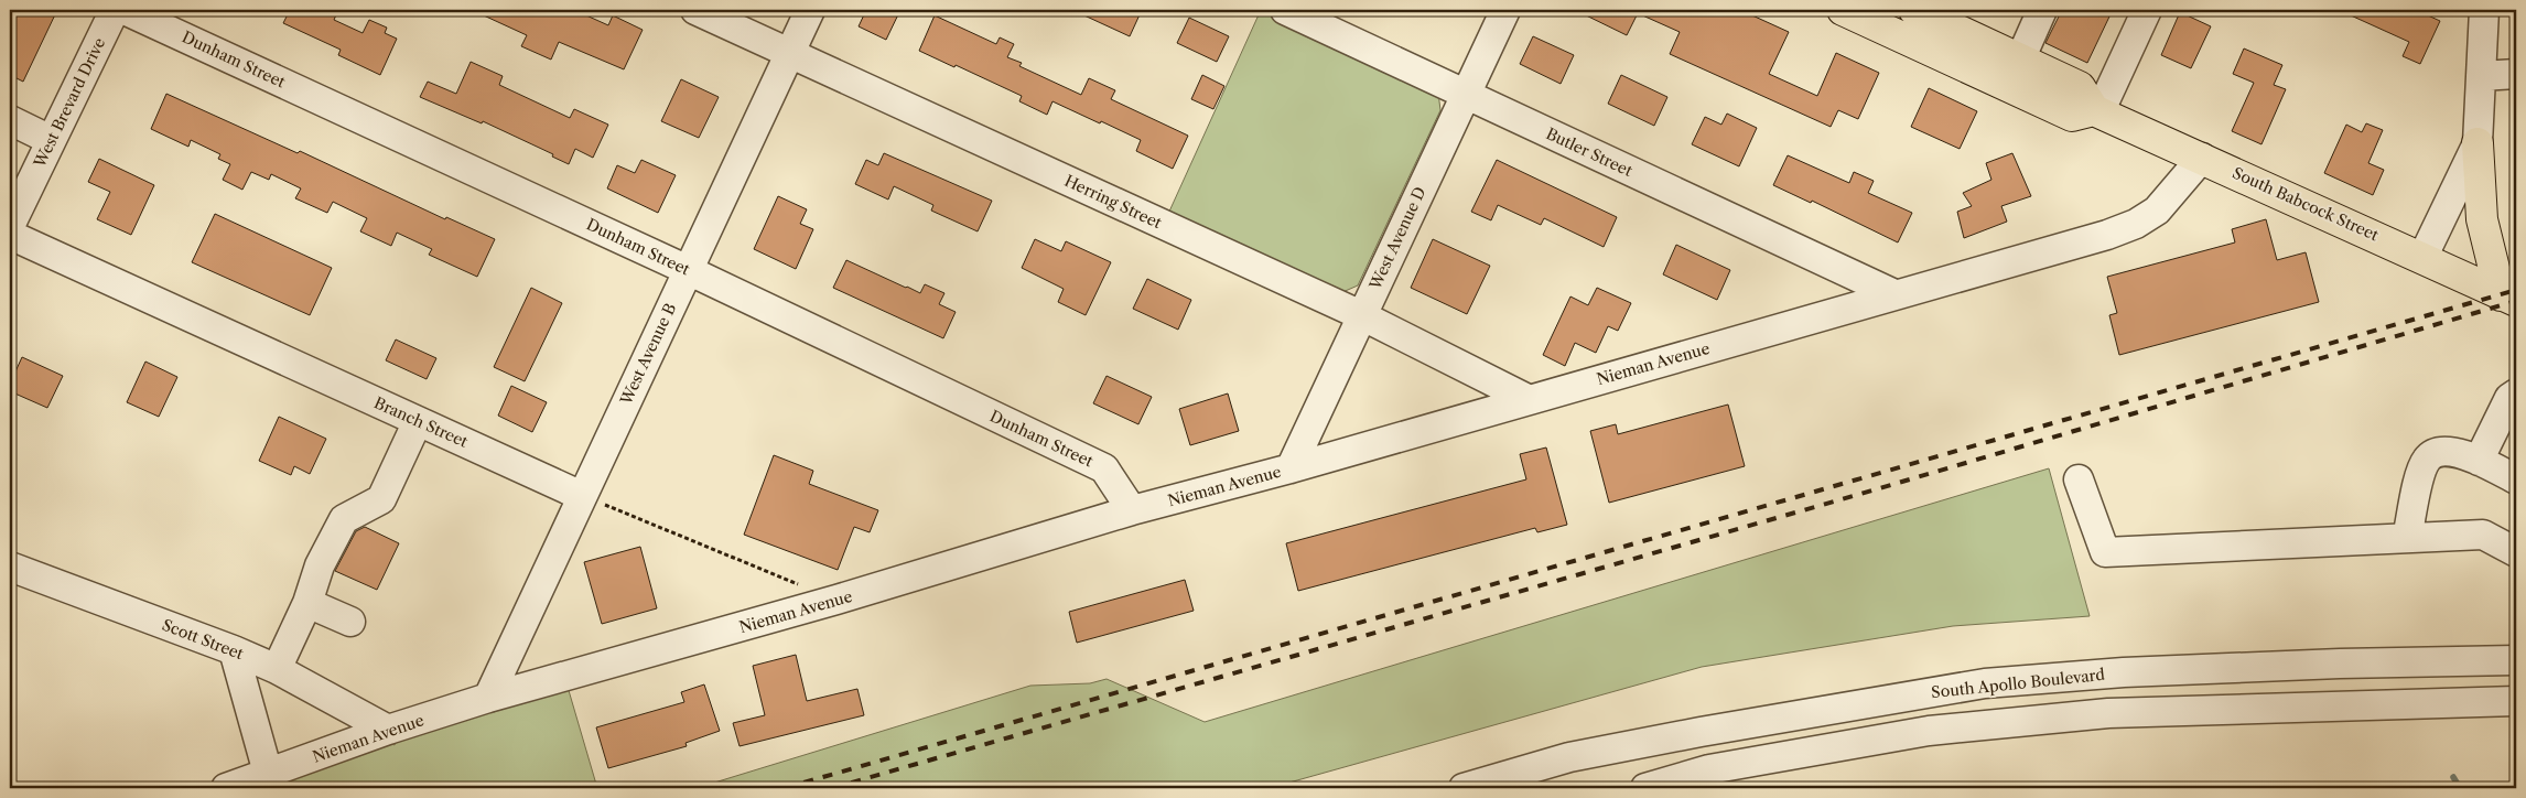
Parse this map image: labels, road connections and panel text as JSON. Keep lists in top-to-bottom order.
{
  "streets": {
    "main road": ["South Babcock Street"],
    "street": [
      "Dunham Street",
      "West Brevard Drive",
      "Butler Street",
      "Herring Street",
      "West Avenue D",
      "West Avenue B",
      "Nieman Avenue",
      "Branch Street",
      "Scott Street",
      "South Apollo Boulevard"
    ]
  },
  "crossings": [
    ["Dunham Street", "West Avenue B"],
    ["Dunham Street", "Nieman Avenue"],
    ["Butler Street", "West Avenue D"],
    ["Butler Street", "Nieman Avenue"],
    ["Herring Street", "West Avenue D"],
    ["Herring Street", "West Avenue B"],
    ["Herring Street", "Nieman Avenue"],
    ["South Babcock Street", "Nieman Avenue"],
    ["West Avenue D", "Nieman Avenue"],
    ["West Avenue B", "Nieman Avenue"],
    ["West Avenue B", "Branch Street"],
    ["Nieman Avenue", "Scott Street"]
  ]
}
